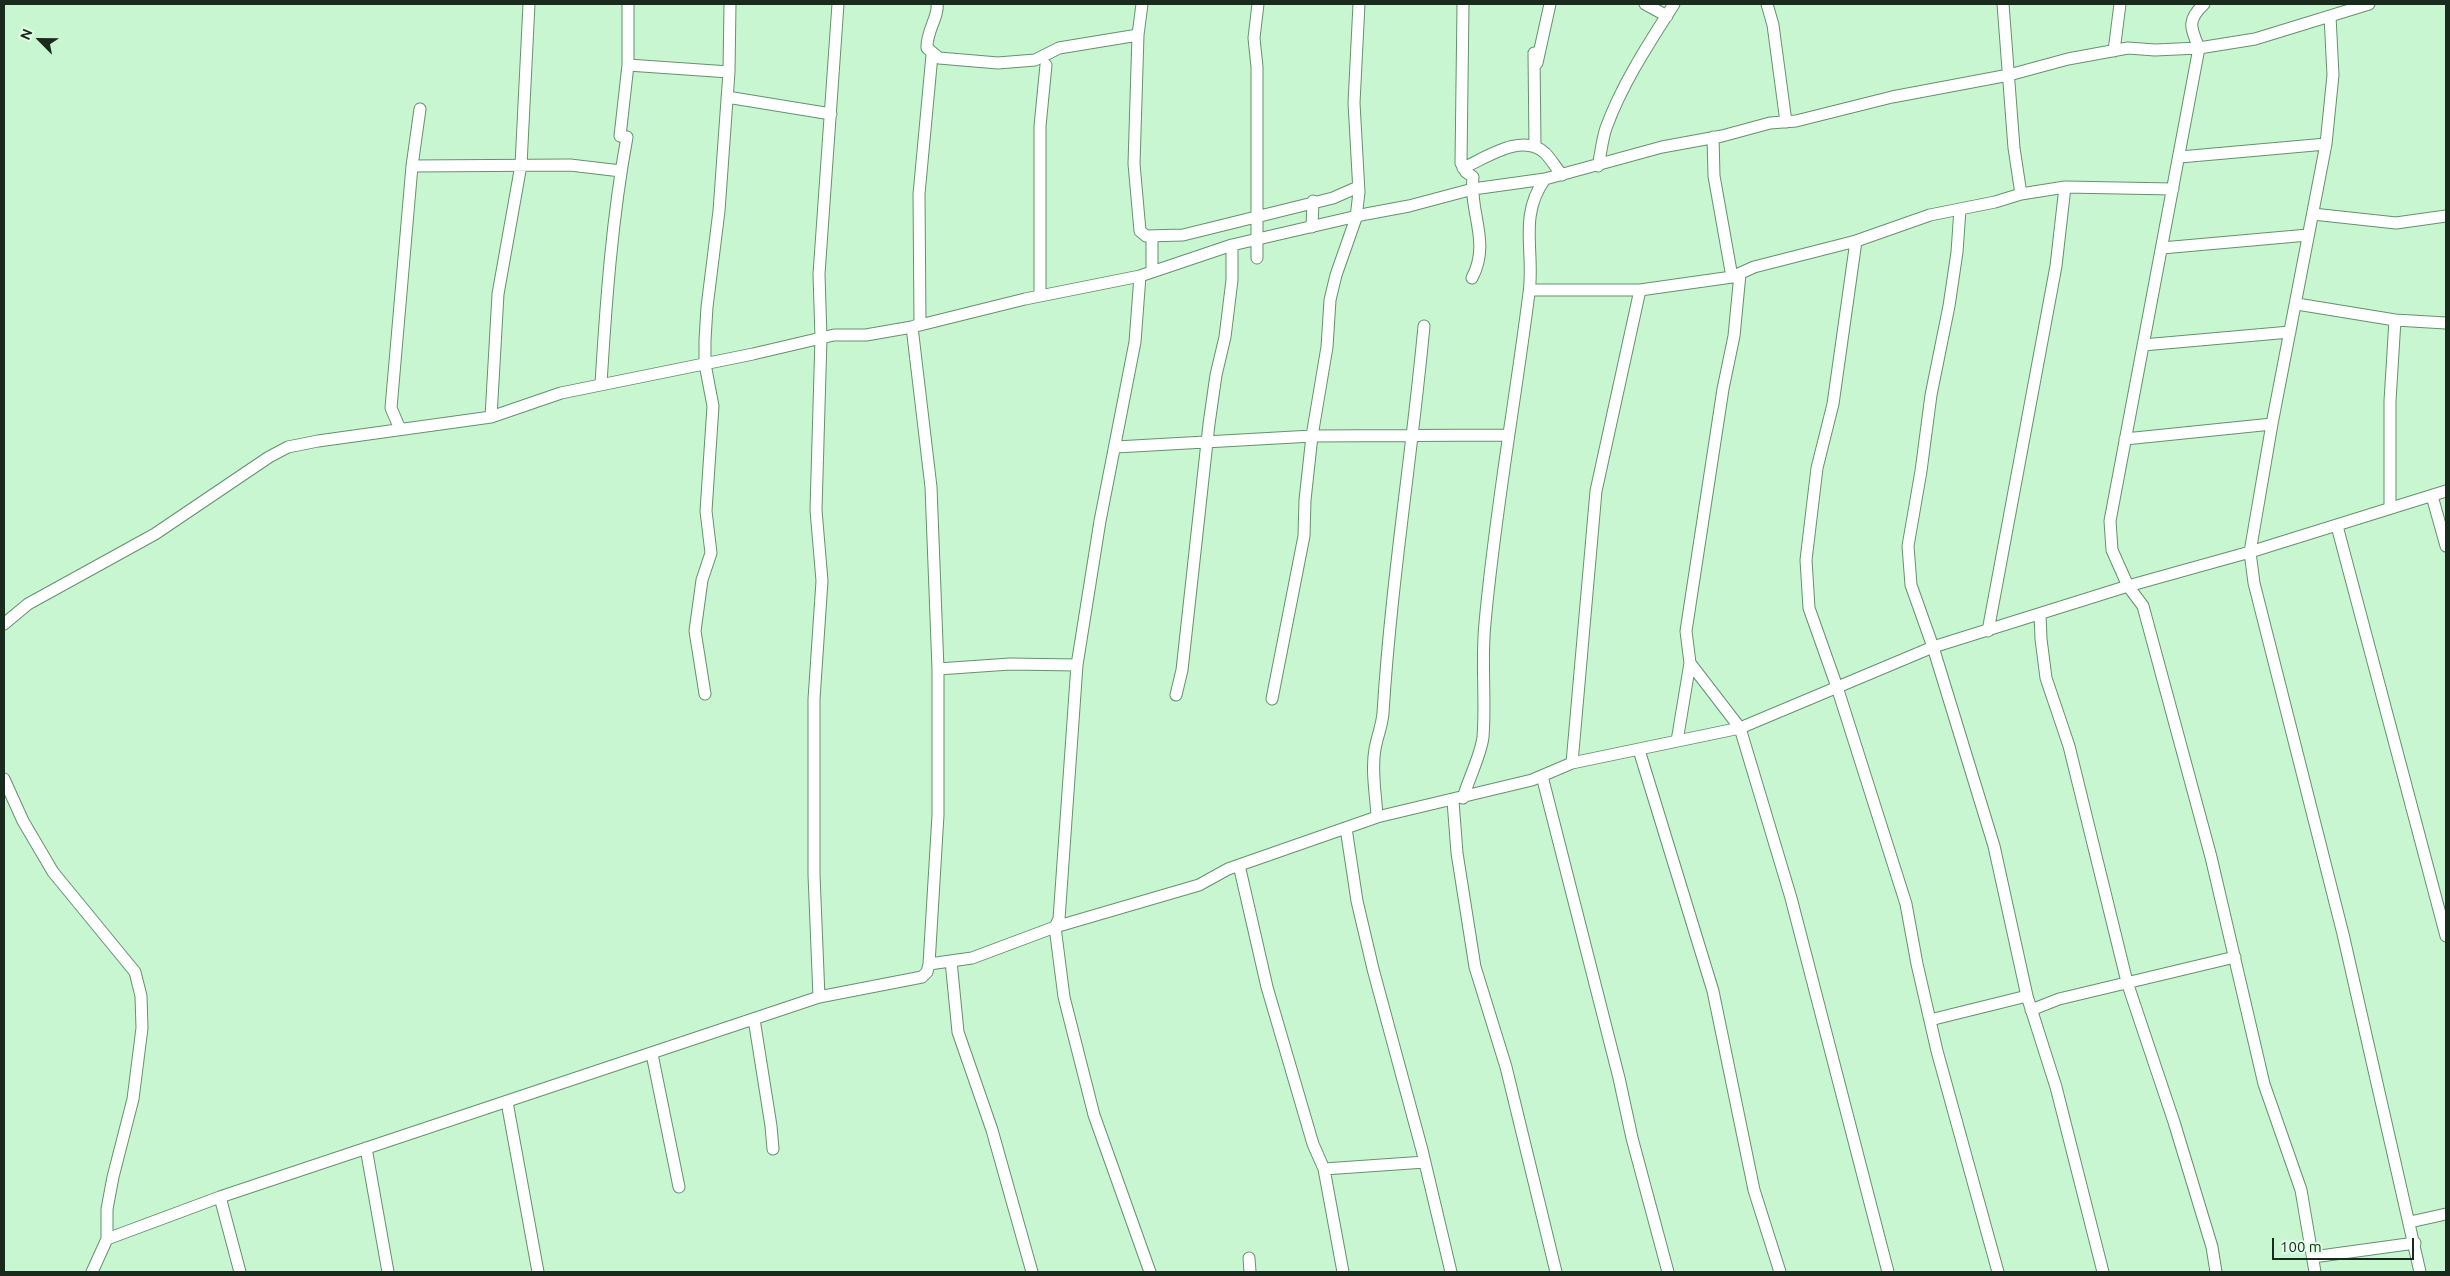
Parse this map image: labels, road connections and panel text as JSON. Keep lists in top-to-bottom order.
{
  "scale_bar": "100 m",
  "north": "top left"
}
